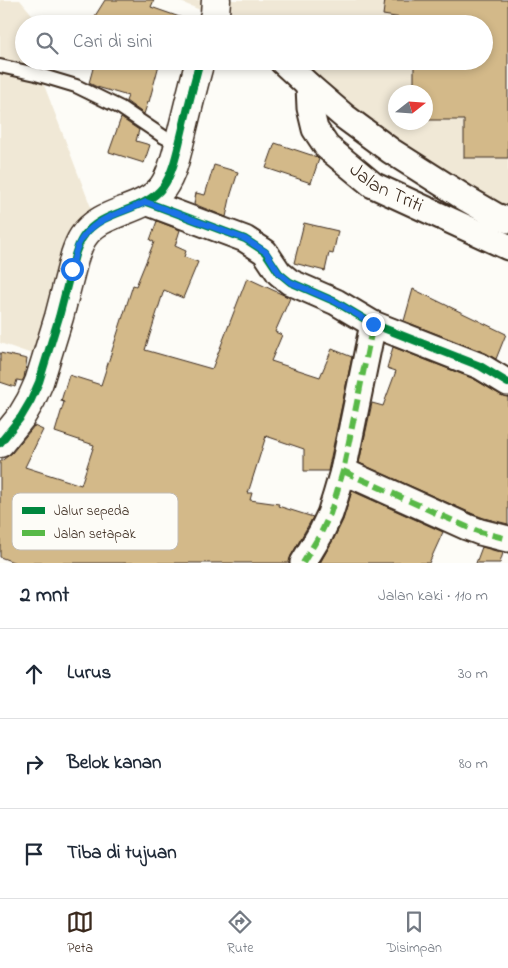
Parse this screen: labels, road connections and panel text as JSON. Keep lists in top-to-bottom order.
{
  "streets": {
    "street": ["Jalan Triti"]
  },
  "legend": ["Jalur sepeda", "Jalan setapak"],
  "north": "right",
  "page": {
    "search": "Cari di sini",
    "heading": ["2 mnt", "Jalan kaki · 110 m"],
    "list": [
      ["Lurus", "30 m"],
      ["Belok kanan", "80 m"],
      "Tiba di tujuan"
    ],
    "nav": ["Peta", "Rute", "Disimpan"]
  }
}
